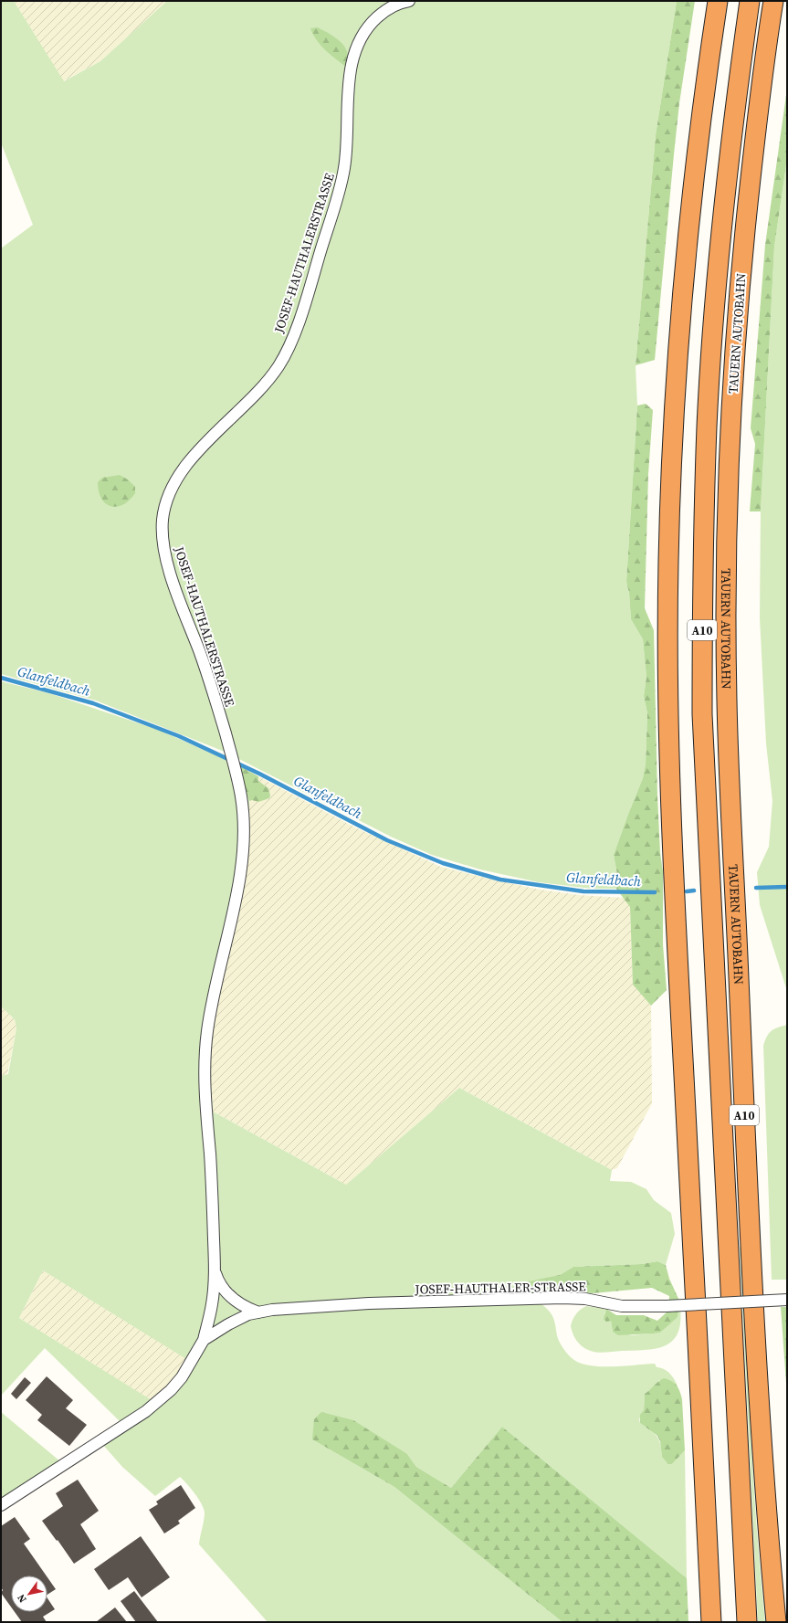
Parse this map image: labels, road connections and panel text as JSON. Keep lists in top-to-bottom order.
{
  "streets": {
    "highway": ["TAUERN AUTOBAHN", "A10"],
    "street": ["JOSEF-HAUTHALERSTRASSE", "JOSEF-HAUTHALER-STRASSE"]
  },
  "water": ["Glanfeldbach"],
  "north": "bottom left"
}
